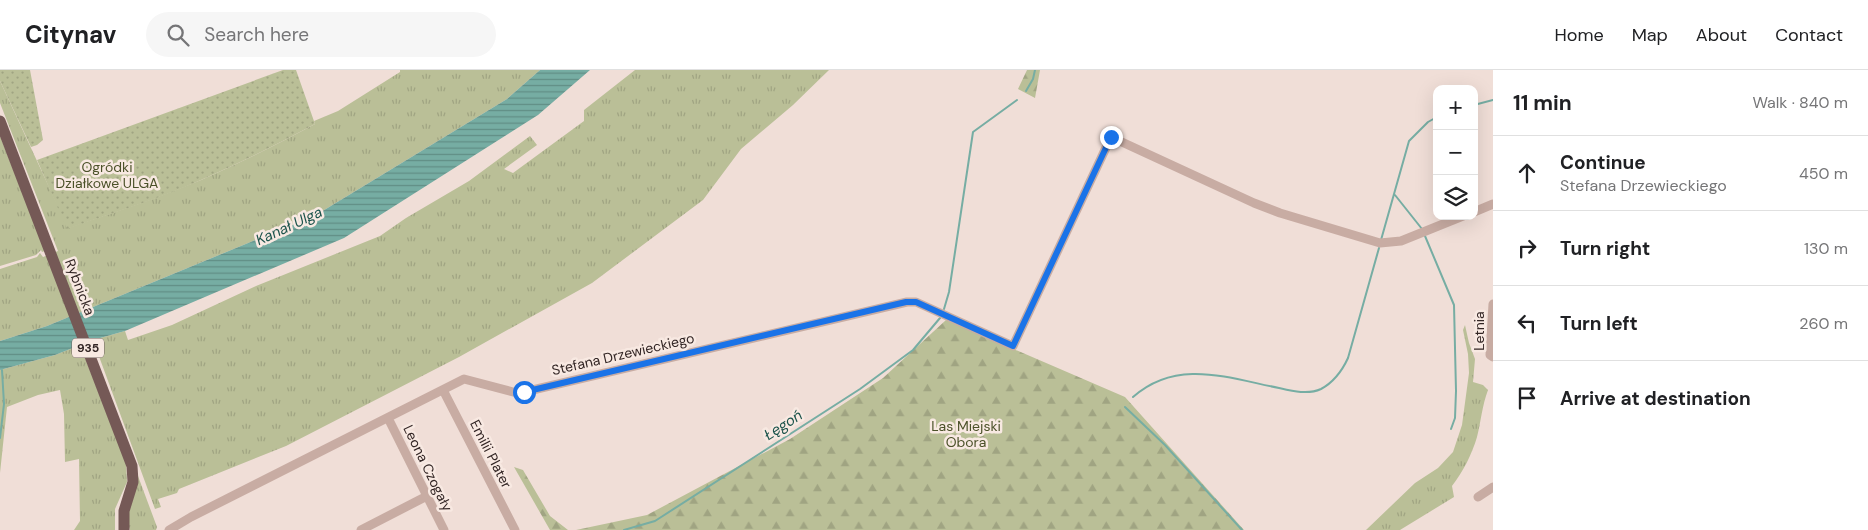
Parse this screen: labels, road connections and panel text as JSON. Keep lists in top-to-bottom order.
{
  "streets": {
    "main road": ["Rybnicka", "935"],
    "street": [
      "Letnia",
      "Stefana Drzewieckiego",
      "Emilii Plater",
      "Leona Czogały"
    ]
  },
  "crossings": [
    ["Stefana Drzewieckiego", "Emilii Plater"],
    ["Stefana Drzewieckiego", "Leona Czogały"]
  ],
  "water": ["Kanał Ulga", "Łęgoń"],
  "parks": ["Ogródki Działkowe ULGA", "Las Miejski Obora"],
  "page": {
    "header": "Citynav",
    "search": "Search here",
    "nav": [
      "Home",
      "Map",
      "About",
      "Contact"
    ],
    "heading": ["11 min", "Walk · 840 m"],
    "map_buttons": ["+", "−"],
    "list": [
      ["Continue", "Stefana Drzewieckiego", "450 m"],
      ["Turn right", "130 m"],
      ["Turn left", "260 m"],
      "Arrive at destination"
    ]
  }
}
